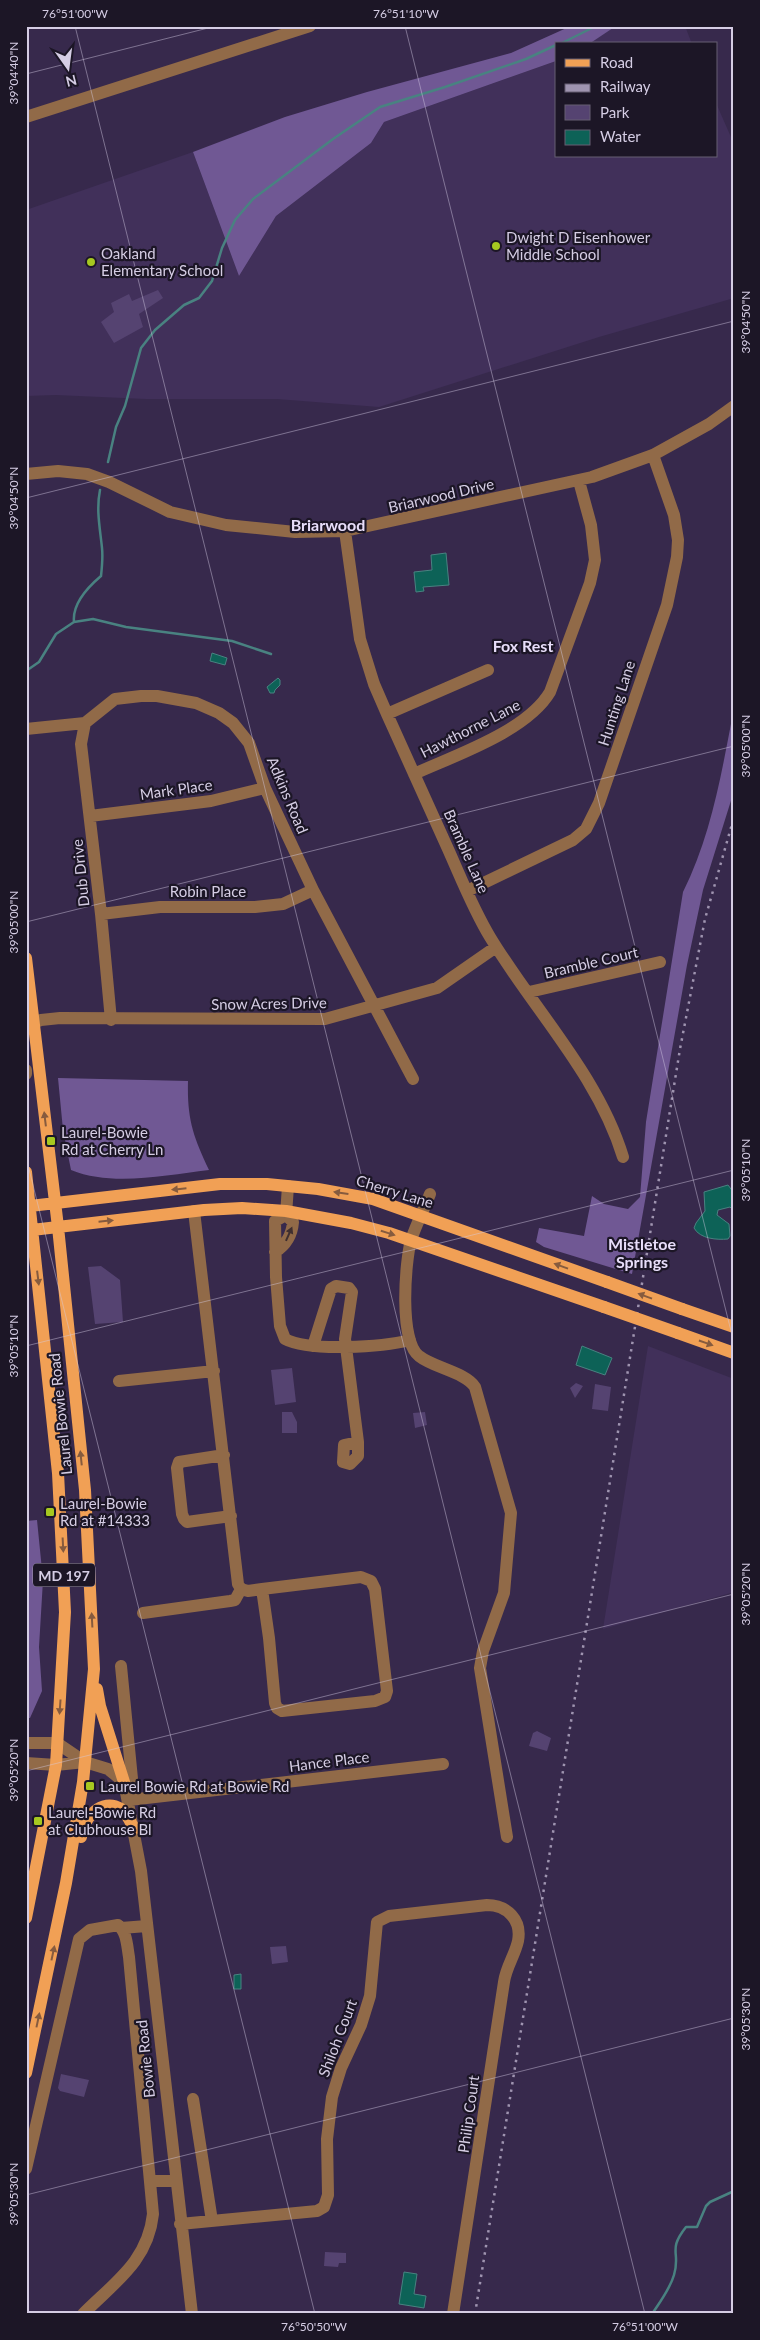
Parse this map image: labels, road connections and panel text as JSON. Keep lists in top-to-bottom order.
{
  "streets": {
    "main road": ["Cherry Lane", "Laurel Bowie Road", "MD 197"],
    "street": [
      "Briarwood Drive",
      "Hunting Lane",
      "Hawthorne Lane",
      "Mark Place",
      "Adkins Road",
      "Bramble Lane",
      "Dub Drive",
      "Robin Place",
      "Bramble Court",
      "Snow Acres Drive",
      "Hance Place",
      "Shiloh Court",
      "Bowie Road",
      "Philip Court"
    ]
  },
  "crossings": [
    ["Briarwood Drive", "Hunting Lane"],
    ["Briarwood Drive", "Hawthorne Lane"],
    ["Briarwood Drive", "Bramble Lane"],
    ["Hunting Lane", "Bramble Lane"],
    ["Hawthorne Lane", "Bramble Lane"],
    ["Mark Place", "Adkins Road"],
    ["Mark Place", "Dub Drive"],
    ["Adkins Road", "Dub Drive"],
    ["Adkins Road", "Robin Place"],
    ["Adkins Road", "Snow Acres Drive"],
    ["Bramble Lane", "Bramble Court"],
    ["Bramble Lane", "Snow Acres Drive"],
    ["Dub Drive", "Robin Place"],
    ["Dub Drive", "Snow Acres Drive"],
    ["Snow Acres Drive", "Laurel Bowie Road"],
    ["Cherry Lane", "Laurel Bowie Road"],
    ["Hance Place", "Bowie Road"],
    ["Shiloh Court", "Philip Court"]
  ],
  "districts": ["Briarwood", "Fox Rest", "Mistletoe Springs"],
  "places": {
    "other": ["Dwight D Eisenhower Middle School", "Oakland Elementary School"],
    "transit": [
      "Laurel-Bowie Rd at Cherry Ln",
      "Laurel-Bowie Rd at #14333",
      "Laurel Bowie Rd at Bowie Rd",
      "Laurel-Bowie Rd at Clubhouse Bl"
    ]
  },
  "legend": [
    "Road",
    "Railway",
    "Park",
    "Water"
  ],
  "north": "bottom",
  "coordinates": [
    "76°51'00\"W",
    "76°51'10\"W",
    "39°04'40\"N",
    "39°04'50\"N",
    "39°05'00\"N",
    "39°05'10\"N",
    "39°05'20\"N",
    "39°05'30\"N",
    "76°50'50\"W"
  ]
}
